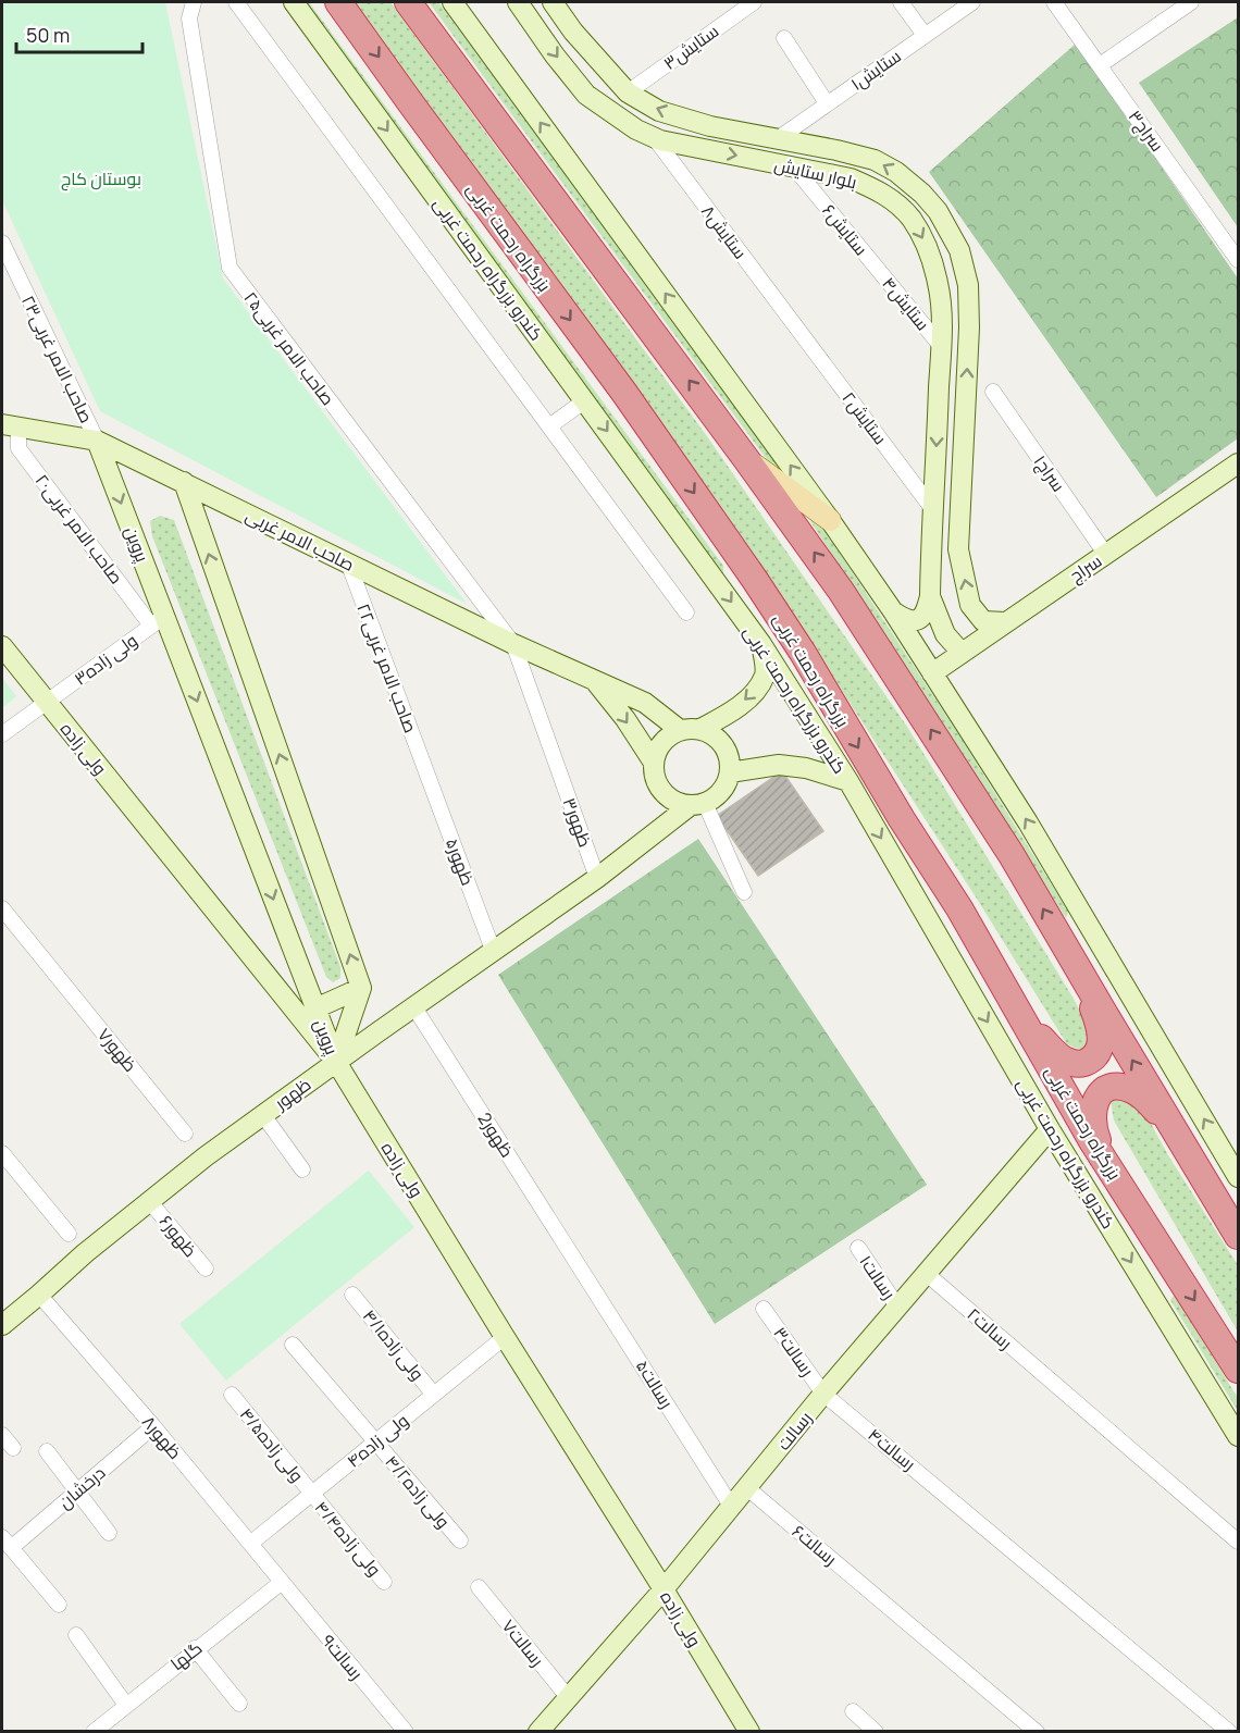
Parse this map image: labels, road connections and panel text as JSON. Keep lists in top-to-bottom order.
{
  "streets": {
    "highway": ["بزرگراه رحمت غربی"],
    "street": [
      "ستایش۳",
      "ستایش۱",
      "سراج۳",
      "بلوار ستایش",
      "ستایش۶",
      "ستایش۸",
      "کندرو بزرگراه رحمت غربی",
      "ستایش۴",
      "صاحب الامر غربی۲۵",
      "صاحب الامر غربی۲۳",
      "ستایش۲",
      "سراج۱",
      "صاحب الامر غربی۲۰",
      "صاحب الامر غربی",
      "پروین",
      "سراج",
      "ولی زاده۳",
      "صاحب الامر غربی٢٢",
      "ولی زاده",
      "ظهور۳",
      "ظهور۵",
      "ظهور۷",
      "ظهور",
      "2ظهور",
      "ظهور۶",
      "رسالت۱",
      "رسالت۲",
      "ولی زاده۴/۱",
      "رسالت۳",
      "رسالت۵",
      "رسالت",
      "ظهور۸",
      "ولی زاده۴",
      "ولی زاده۴/۵",
      "رسالت۴",
      "درخشان",
      "ولی زاده۴/۲",
      "ولی زاده۴/۴",
      "رسالت۶",
      "رسالت۷",
      "گلها",
      "رسالت۹"
    ]
  },
  "crossings": [
    ["ستایش۳", "بلوار ستایش"],
    ["ستایش۱", "بلوار ستایش"],
    ["بلوار ستایش", "ستایش۶"],
    ["بلوار ستایش", "ستایش۸"],
    ["بلوار ستایش", "ستایش۴"],
    ["بلوار ستایش", "ستایش۲"],
    ["بلوار ستایش", "سراج"],
    ["ستایش۶", "ستایش۴"],
    ["ستایش۸", "ستایش۲"],
    ["کندرو بزرگراه رحمت غربی", "رسالت"],
    ["صاحب الامر غربی۲۵", "صاحب الامر غربی"],
    ["صاحب الامر غربی۲۵", "ظهور۳"],
    ["صاحب الامر غربی۲۳", "صاحب الامر غربی"],
    ["صاحب الامر غربی۲۳", "پروین"],
    ["سراج۱", "سراج"],
    ["صاحب الامر غربی۲۰", "صاحب الامر غربی"],
    ["صاحب الامر غربی۲۰", "پروین"],
    ["صاحب الامر غربی۲۰", "ولی زاده۳"],
    ["صاحب الامر غربی", "پروین"],
    ["صاحب الامر غربی", "صاحب الامر غربی٢٢"],
    ["صاحب الامر غربی", "ظهور"],
    ["پروین", "ولی زاده۳"],
    ["پروین", "ولی زاده"],
    ["پروین", "ظهور"],
    ["ولی زاده۳", "ولی زاده"],
    ["صاحب الامر غربی٢٢", "ظهور۵"],
    ["ولی زاده", "ظهور"],
    ["ولی زاده", "رسالت"],
    ["ولی زاده", "ولی زاده۴"],
    ["ظهور۳", "ظهور"],
    ["ظهور۵", "ظهور"],
    ["ظهور", "2ظهور"],
    ["ظهور", "ظهور۶"],
    ["ظهور", "ظهور۸"],
    ["2ظهور", "رسالت۵"],
    ["رسالت۱", "رسالت"],
    ["رسالت۲", "رسالت"],
    ["ولی زاده۴/۱", "ولی زاده۴"],
    ["رسالت۳", "رسالت"],
    ["رسالت۳", "رسالت۴"],
    ["رسالت۵", "رسالت"],
    ["رسالت", "رسالت۴"],
    ["رسالت", "رسالت۶"],
    ["رسالت", "رسالت۷"],
    ["ظهور۸", "ولی زاده۴"],
    ["ظهور۸", "درخشان"],
    ["ظهور۸", "گلها"],
    ["ظهور۸", "رسالت۹"],
    ["ولی زاده۴", "ولی زاده۴/۵"],
    ["ولی زاده۴", "ولی زاده۴/۲"],
    ["ولی زاده۴", "ولی زاده۴/۴"],
    ["ولی زاده۴/۵", "ولی زاده۴/۴"],
    ["گلها", "رسالت۹"]
  ],
  "parks": ["بوستان کاج"],
  "scale_bar": "50 m"
}
